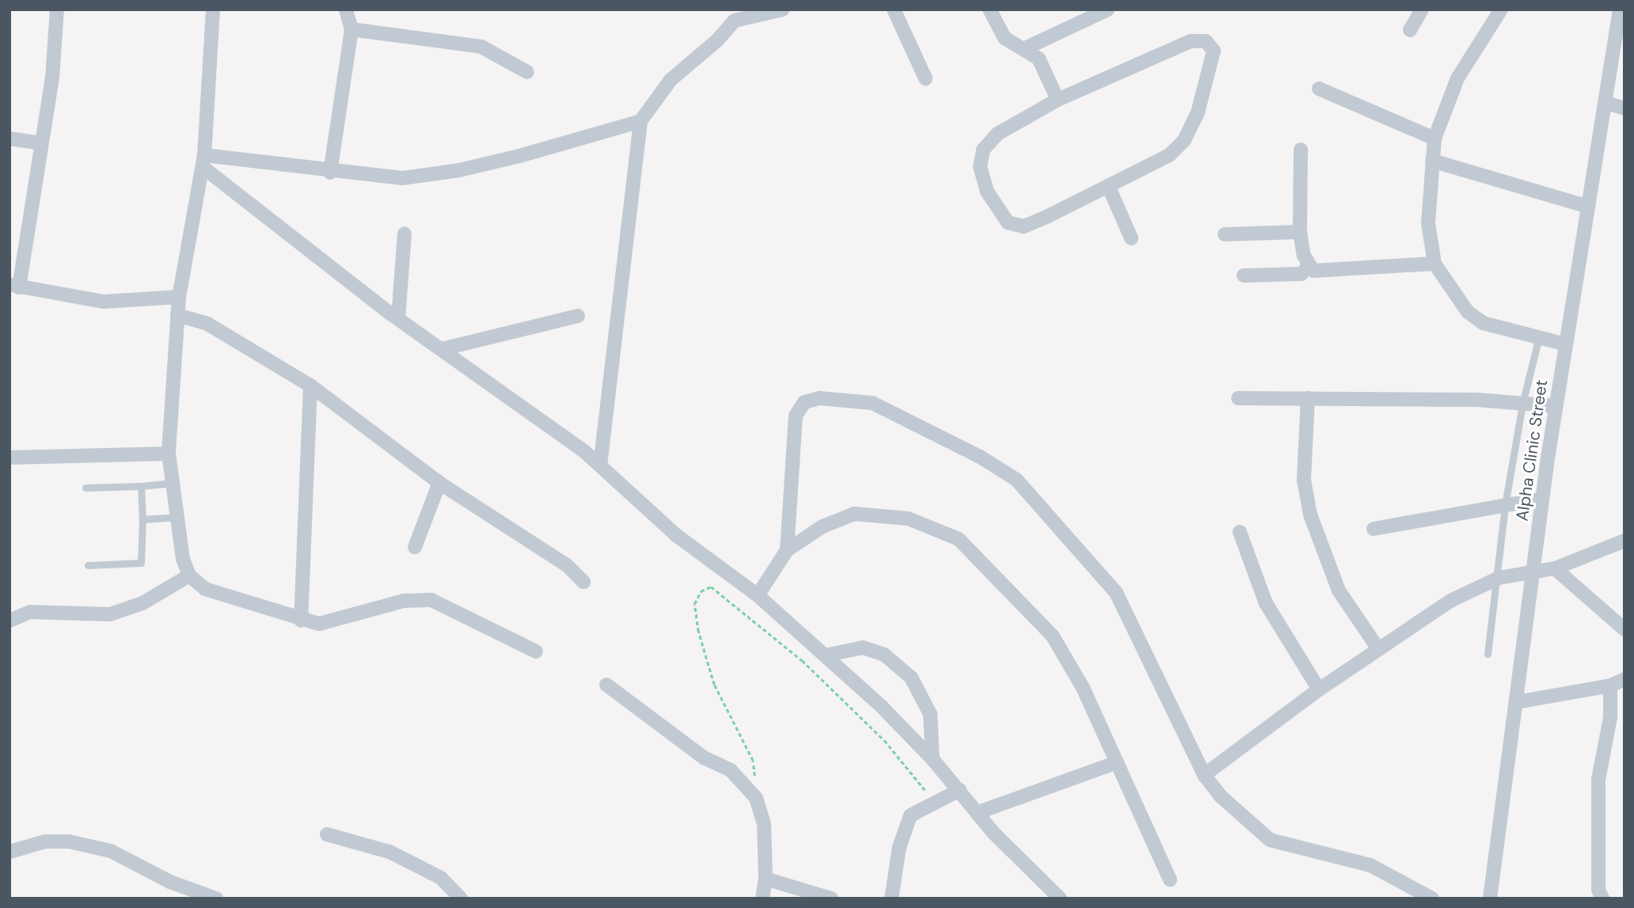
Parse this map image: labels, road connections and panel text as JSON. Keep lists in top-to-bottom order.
{
  "streets": {
    "street": ["Alpha Clinic Street"]
  }
}
